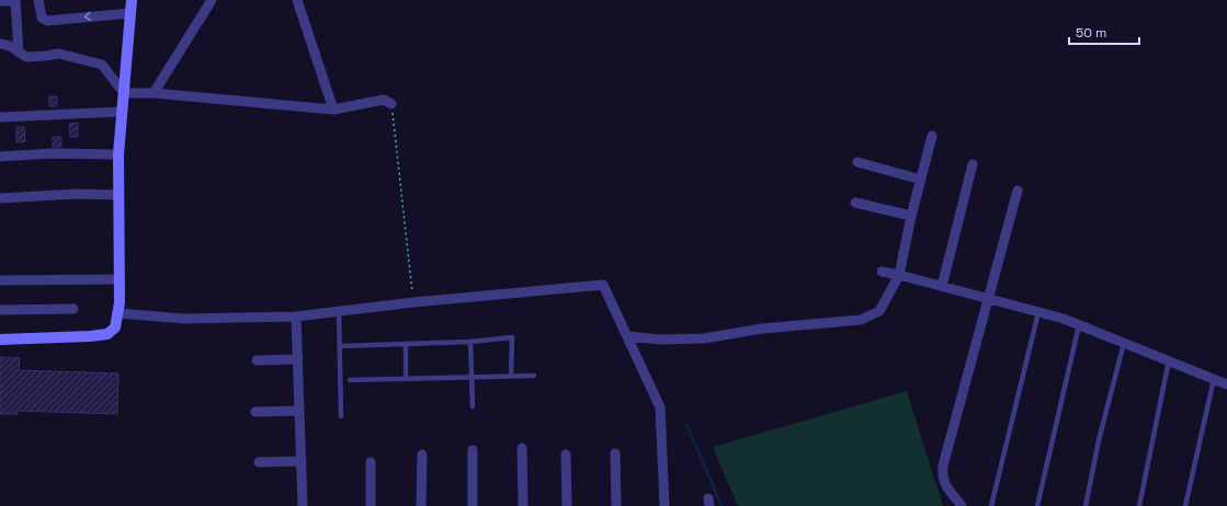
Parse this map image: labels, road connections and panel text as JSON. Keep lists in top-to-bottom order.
{
  "scale_bar": "50 m"
}
